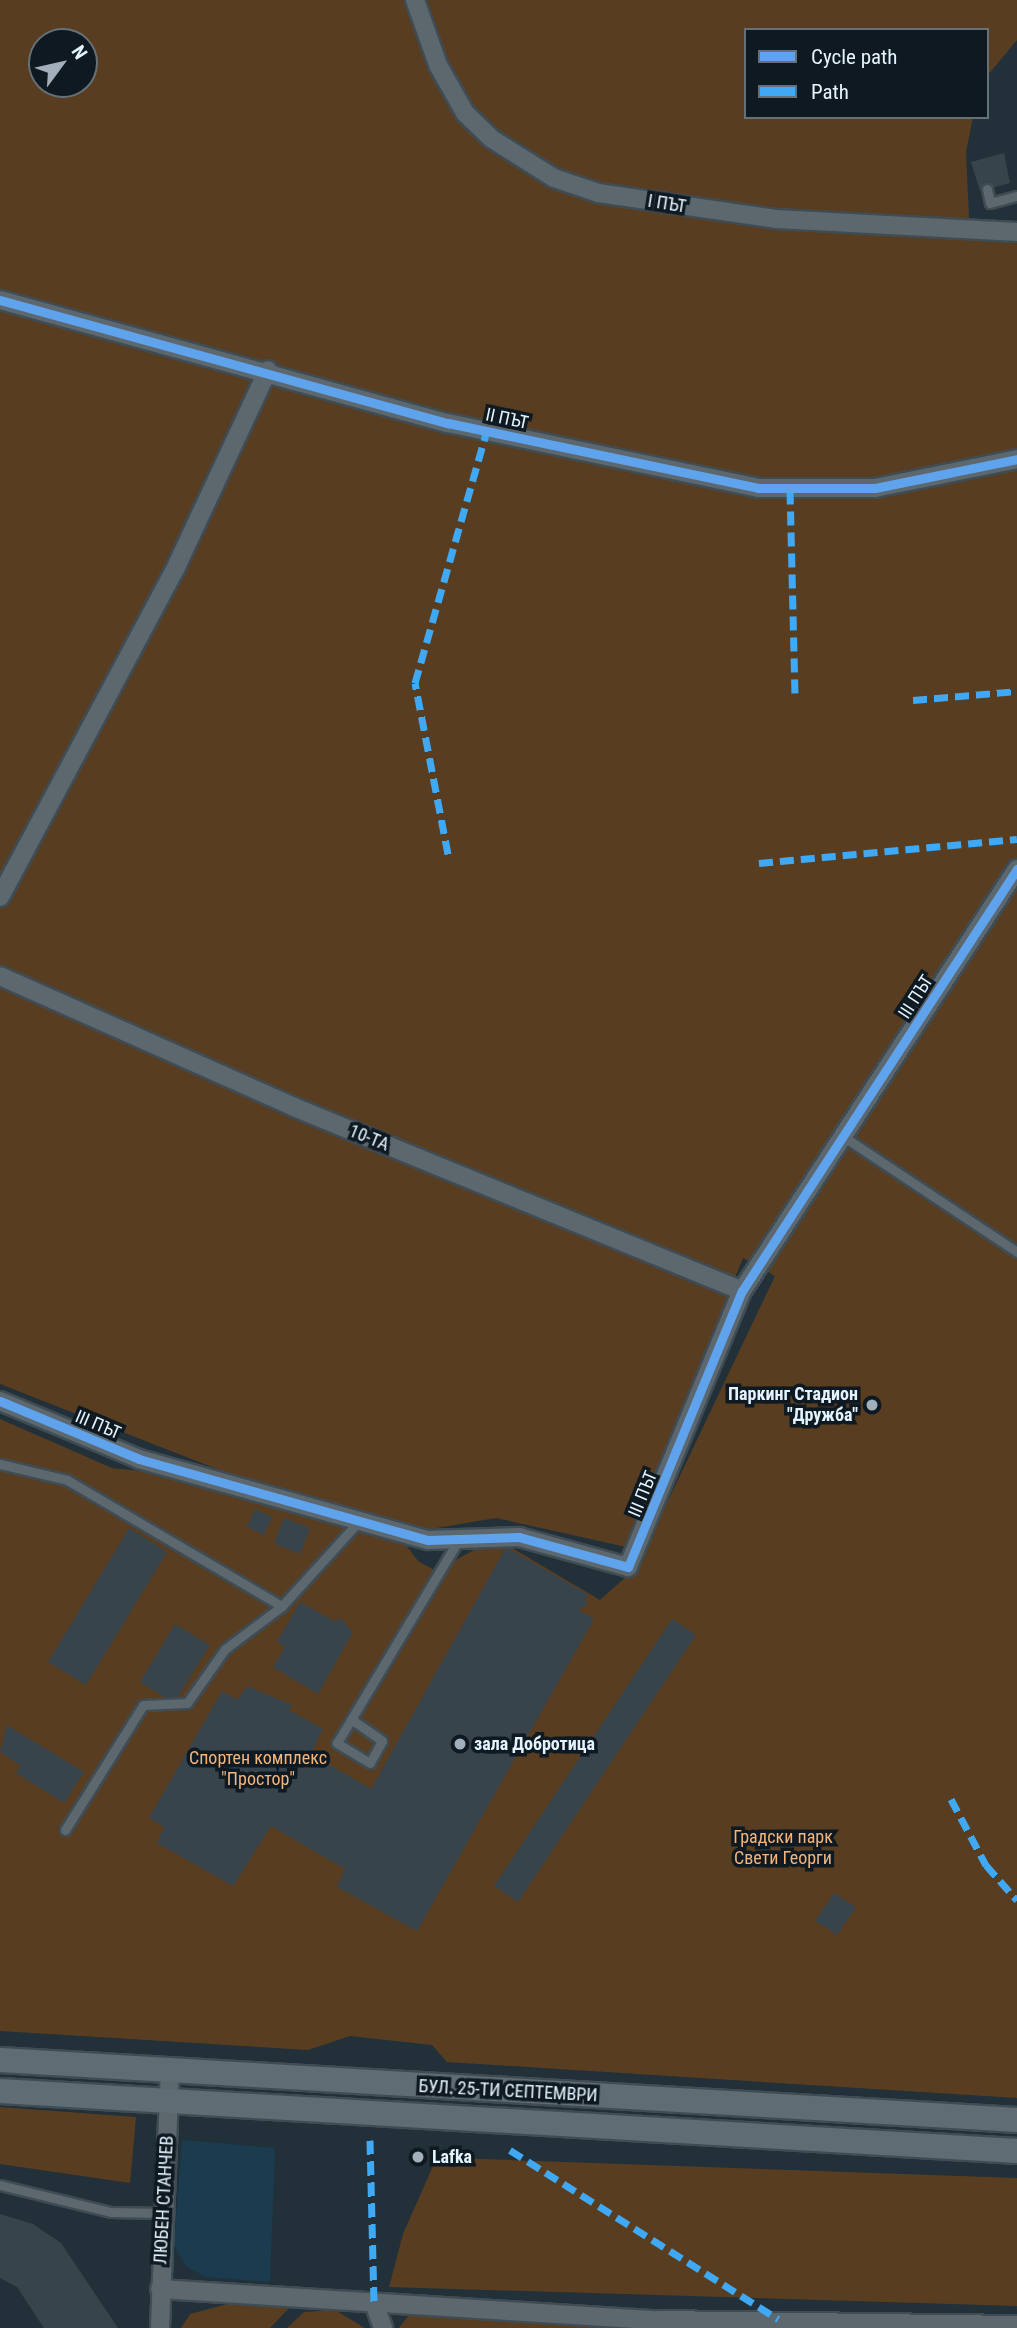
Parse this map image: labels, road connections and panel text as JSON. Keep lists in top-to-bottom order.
{
  "streets": {
    "main road": ["БУЛ. 25-ТИ СЕПТЕМВРИ"],
    "street": [
      "І ПЪТ",
      "ІІ ПЪТ",
      "ІІІ ПЪТ",
      "10-ТА",
      "ЛЮБЕН СТАНЧЕВ"
    ]
  },
  "crossings": [
    ["ІІІ ПЪТ", "10-ТА"],
    ["БУЛ. 25-ТИ СЕПТЕМВРИ", "ЛЮБЕН СТАНЧЕВ"]
  ],
  "parks": ["Спортен комплекс \"Простор\"", "Градски парк Свети Георги"],
  "places": ["Паркинг Стадион \"Дружба\"", "зала Добротица", "Lafka"],
  "legend": ["Cycle path", "Path"],
  "north": "top right"
}
